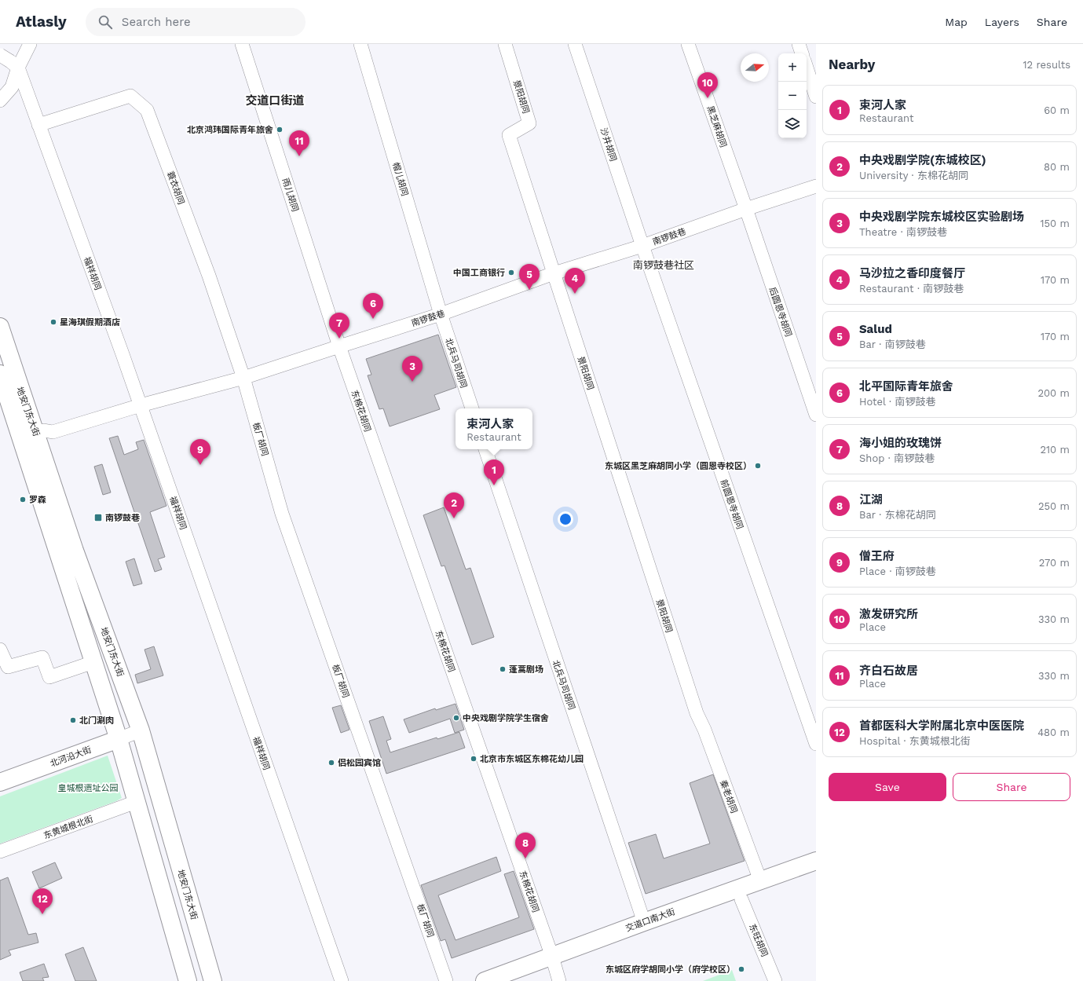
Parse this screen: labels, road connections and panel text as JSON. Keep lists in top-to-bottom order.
{
  "streets": {
    "main road": ["地安门东大街", "北河沿大街", "交道口南大街"],
    "street": [
      "景阳胡同",
      "黑芝麻胡同",
      "沙井胡同",
      "帽儿胡同",
      "蓑衣胡同",
      "雨儿胡同",
      "南锣鼓巷",
      "福祥胡同",
      "后圆恩寺胡同",
      "北兵马司胡同",
      "东棉花胡同",
      "板厂胡同",
      "前圆恩寺胡同",
      "秦老胡同",
      "东黄城根北街",
      "东旺胡同"
    ]
  },
  "crossings": [
    ["景阳胡同", "南锣鼓巷"],
    ["景阳胡同", "秦老胡同"],
    ["黑芝麻胡同", "南锣鼓巷"],
    ["黑芝麻胡同", "后圆恩寺胡同"],
    ["沙井胡同", "南锣鼓巷"],
    ["沙井胡同", "前圆恩寺胡同"],
    ["帽儿胡同", "南锣鼓巷"],
    ["帽儿胡同", "北兵马司胡同"],
    ["蓑衣胡同", "南锣鼓巷"],
    ["蓑衣胡同", "福祥胡同"],
    ["蓑衣胡同", "板厂胡同"],
    ["雨儿胡同", "南锣鼓巷"],
    ["雨儿胡同", "东棉花胡同"],
    ["南锣鼓巷", "福祥胡同"],
    ["南锣鼓巷", "后圆恩寺胡同"],
    ["南锣鼓巷", "北兵马司胡同"],
    ["南锣鼓巷", "东棉花胡同"],
    ["南锣鼓巷", "地安门东大街"],
    ["南锣鼓巷", "板厂胡同"],
    ["南锣鼓巷", "前圆恩寺胡同"],
    ["北兵马司胡同", "交道口南大街"],
    ["东棉花胡同", "交道口南大街"],
    ["地安门东大街", "北河沿大街"],
    ["地安门东大街", "东黄城根北街"],
    ["秦老胡同", "交道口南大街"],
    ["交道口南大街", "东旺胡同"]
  ],
  "districts": ["交道口街道", "南锣鼓巷社区"],
  "parks": ["皇城根遗址公园"],
  "places": {
    "other": [
      "北京鸿玮国际青年旅舍",
      "中国工商银行",
      "星海琪假期酒店",
      "东城区黑芝麻胡同小学（圆恩寺校区）",
      "罗森",
      "蓬蒿剧场",
      "中央戏剧学院学生宿舍",
      "北门涮肉",
      "北京市东城区东棉花幼儿园",
      "侣松园宾馆",
      "东城区府学胡同小学（府学校区）"
    ],
    "transit": ["南锣鼓巷"]
  },
  "north": "right",
  "page": {
    "header": "Atlasly",
    "search": "Search here",
    "nav": ["Map", "Layers", "Share"],
    "heading": ["Nearby", "12 results"],
    "map_buttons": ["+", "−"],
    "pins": [
      "10",
      "11",
      "5",
      "4",
      "6",
      "7",
      "3",
      "9",
      "1",
      "2",
      "8",
      "12"
    ],
    "list": [
      {
        "mark": "1",
        "name": "束河人家",
        "note": "Restaurant",
        "value": "60 m"
      },
      {
        "mark": "2",
        "name": "中央戏剧学院(东城校区)",
        "note": "University · 东棉花胡同",
        "value": "80 m"
      },
      {
        "mark": "3",
        "name": "中央戏剧学院东城校区实验剧场",
        "note": "Theatre · 南锣鼓巷",
        "value": "150 m"
      },
      {
        "mark": "4",
        "name": "马沙拉之香印度餐厅",
        "note": "Restaurant · 南锣鼓巷",
        "value": "170 m"
      },
      {
        "mark": "5",
        "name": "Salud",
        "note": "Bar · 南锣鼓巷",
        "value": "170 m"
      },
      {
        "mark": "6",
        "name": "北平国际青年旅舍",
        "note": "Hotel · 南锣鼓巷",
        "value": "200 m"
      },
      {
        "mark": "7",
        "name": "海小姐的玫瑰饼",
        "note": "Shop · 南锣鼓巷",
        "value": "210 m"
      },
      {
        "mark": "8",
        "name": "江湖",
        "note": "Bar · 东棉花胡同",
        "value": "250 m"
      },
      {
        "mark": "9",
        "name": "僧王府",
        "note": "Place · 南锣鼓巷",
        "value": "270 m"
      },
      {
        "mark": "10",
        "name": "激发研究所",
        "note": "Place",
        "value": "330 m"
      },
      {
        "mark": "11",
        "name": "齐白石故居",
        "note": "Place",
        "value": "330 m"
      },
      {
        "mark": "12",
        "name": "首都医科大学附属北京中医医院",
        "note": "Hospital · 东黄城根北街",
        "value": "480 m"
      }
    ],
    "popup": ["束河人家", "Restaurant"],
    "buttons": ["Save", "Share"]
  }
}
